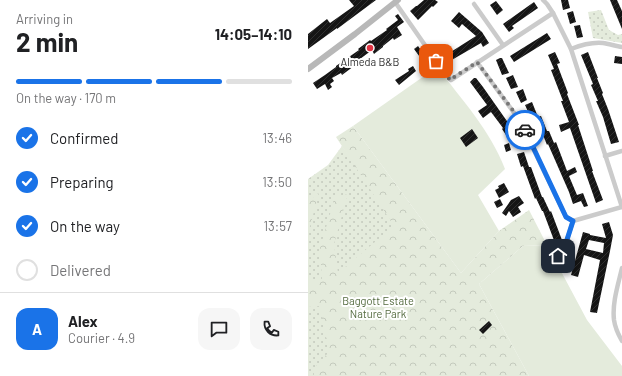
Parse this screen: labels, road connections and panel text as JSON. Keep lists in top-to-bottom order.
{
  "parks": ["Baggott Estate Nature Park"],
  "places": ["Almeda B&B"],
  "page": {
    "heading": ["2 min", "Arriving in", "14:05–14:10"],
    "panel": ["Alex", "Courier · 4.9"],
    "bar": "On the way · 170 m",
    "list": [
      ["Confirmed", "13:46"],
      ["Preparing", "13:50"],
      ["On the way", "13:57"],
      "Delivered"
    ],
    "round": "A"
  }
}
